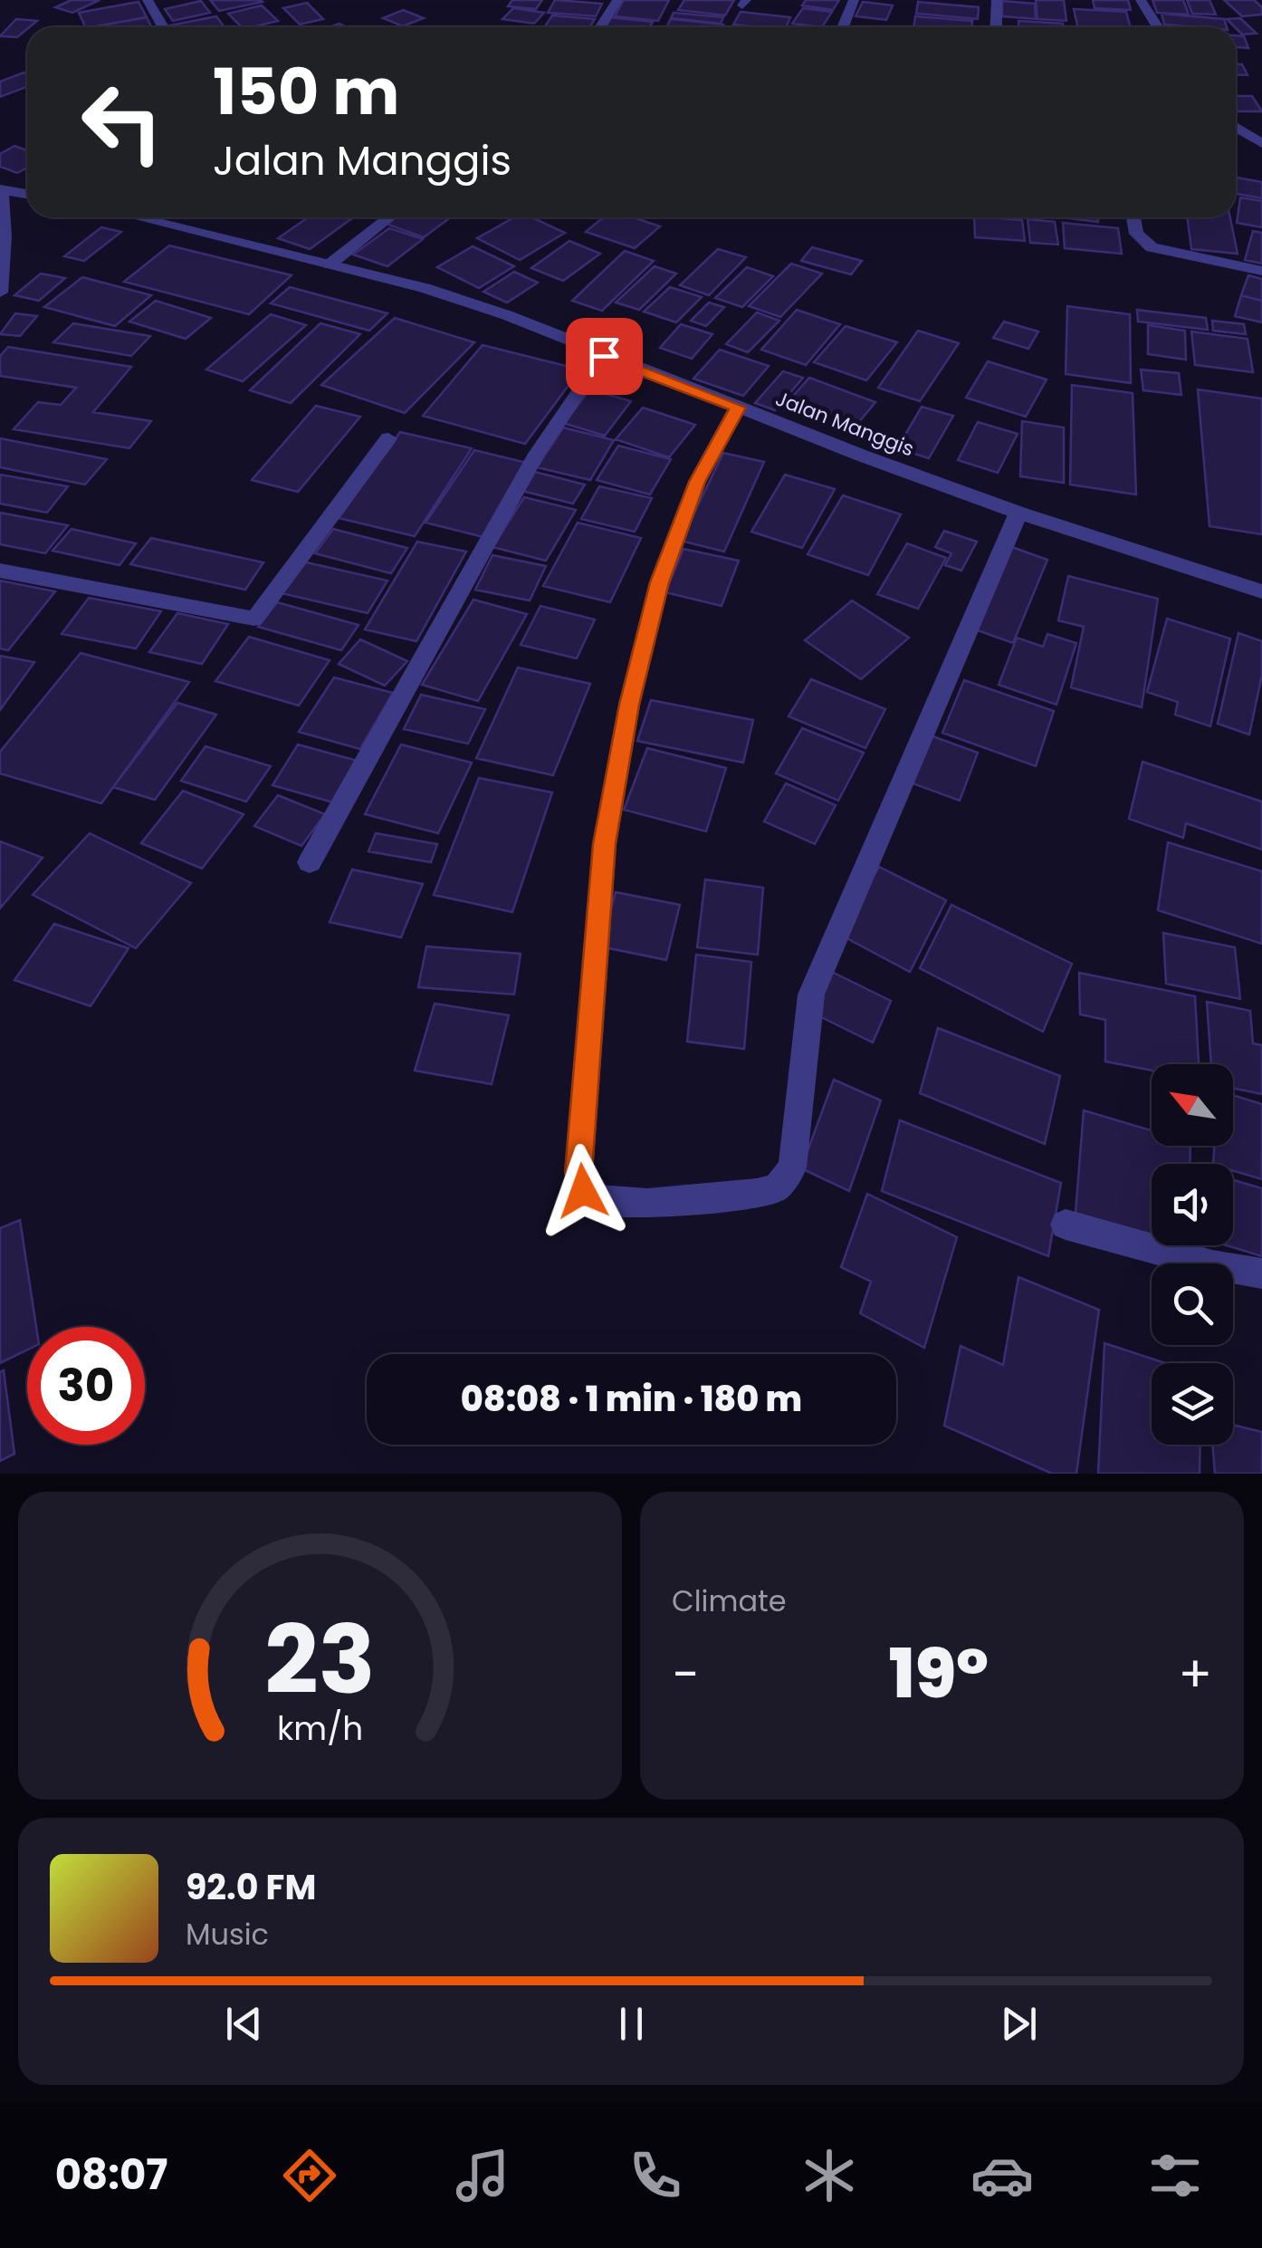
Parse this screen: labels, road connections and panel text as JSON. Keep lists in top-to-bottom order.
{
  "streets": {
    "street": ["Jalan Manggis"]
  },
  "north": "top left",
  "page": {
    "turn": ["150 m", "Jalan Manggis"],
    "limit": "30",
    "trip": "08:08 · 1 min · 180 m",
    "tile": "Climate",
    "heat": ["−", "19°", "+"],
    "song": ["92.0 FM", "Music"],
    "tabs": "08:07",
    "gauge": ["23", "km/h"]
  }
}
